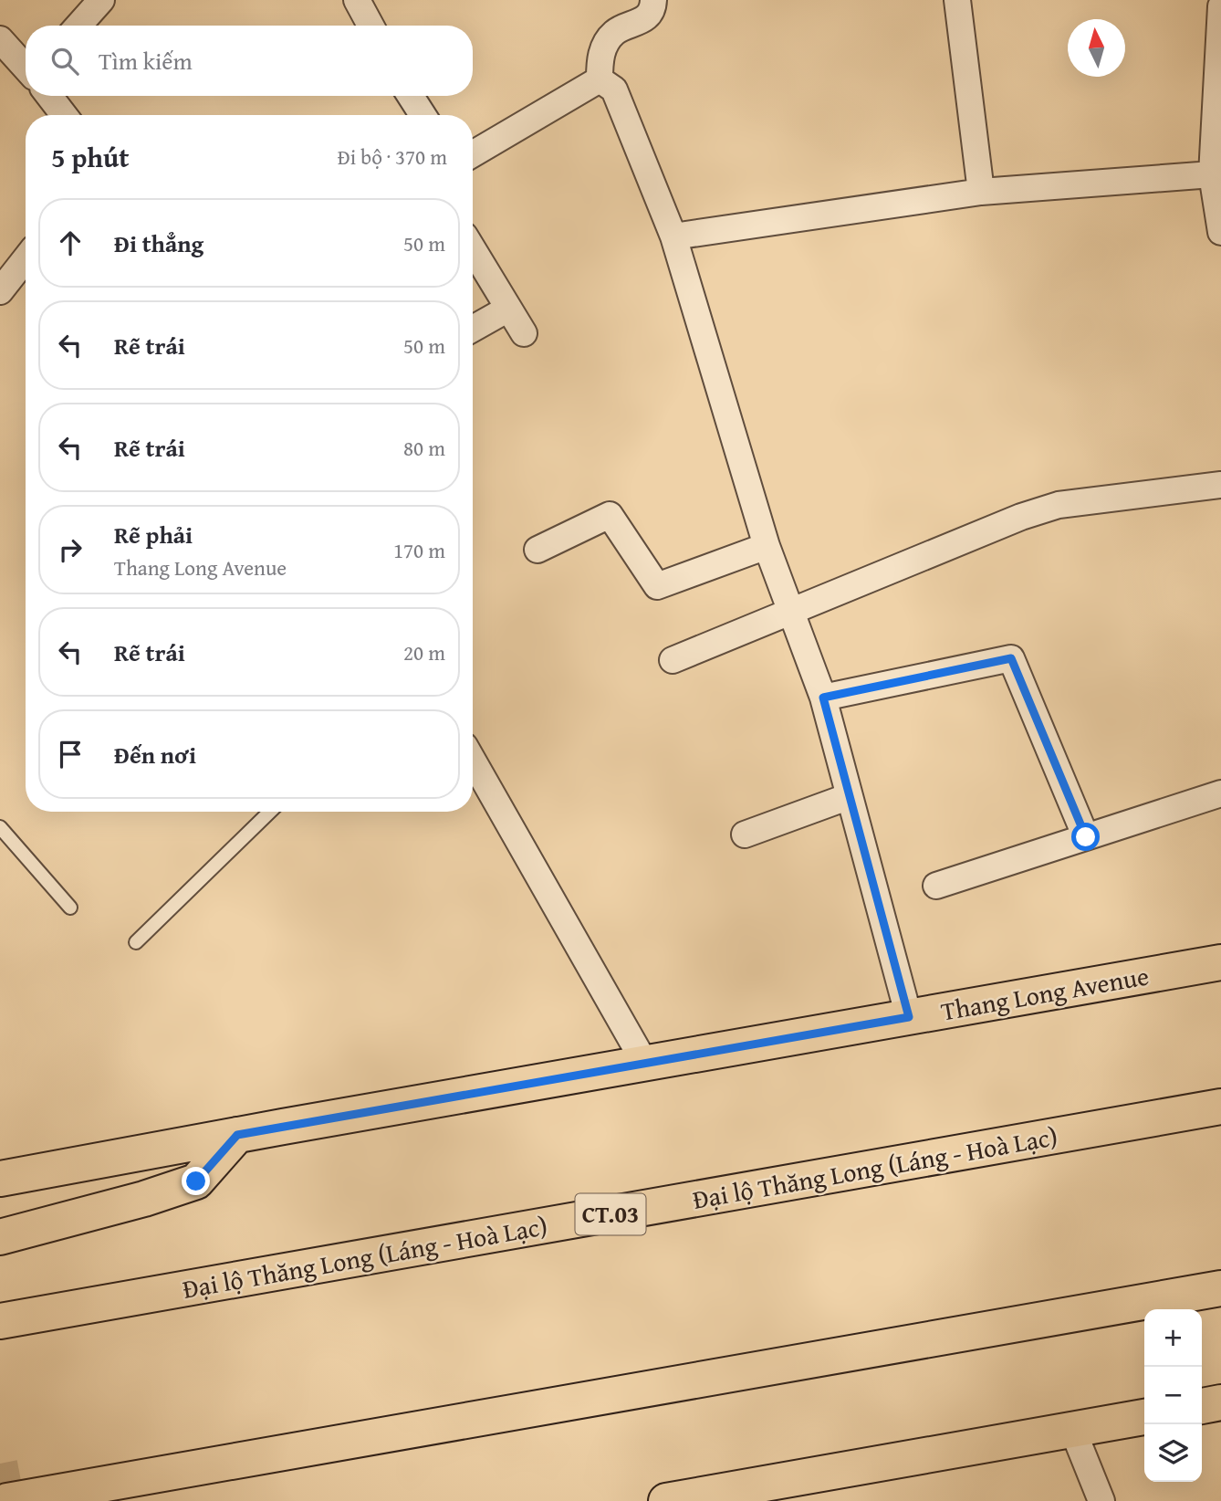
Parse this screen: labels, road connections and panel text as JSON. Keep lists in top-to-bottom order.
{
  "streets": {
    "main road": ["Thang Long Avenue", "Đại lộ Thăng Long (Láng - Hoà Lạc)", "CT.03"]
  },
  "north": "top",
  "page": {
    "search": "Tìm kiếm",
    "heading": ["5 phút", "Đi bộ · 370 m"],
    "list": [
      ["Đi thẳng", "50 m"],
      ["Rẽ trái", "50 m"],
      ["Rẽ trái", "80 m"],
      ["Rẽ phải", "Thang Long Avenue", "170 m"],
      ["Rẽ trái", "20 m"],
      "Đến nơi"
    ],
    "map_buttons": ["+", "−"]
  }
}
